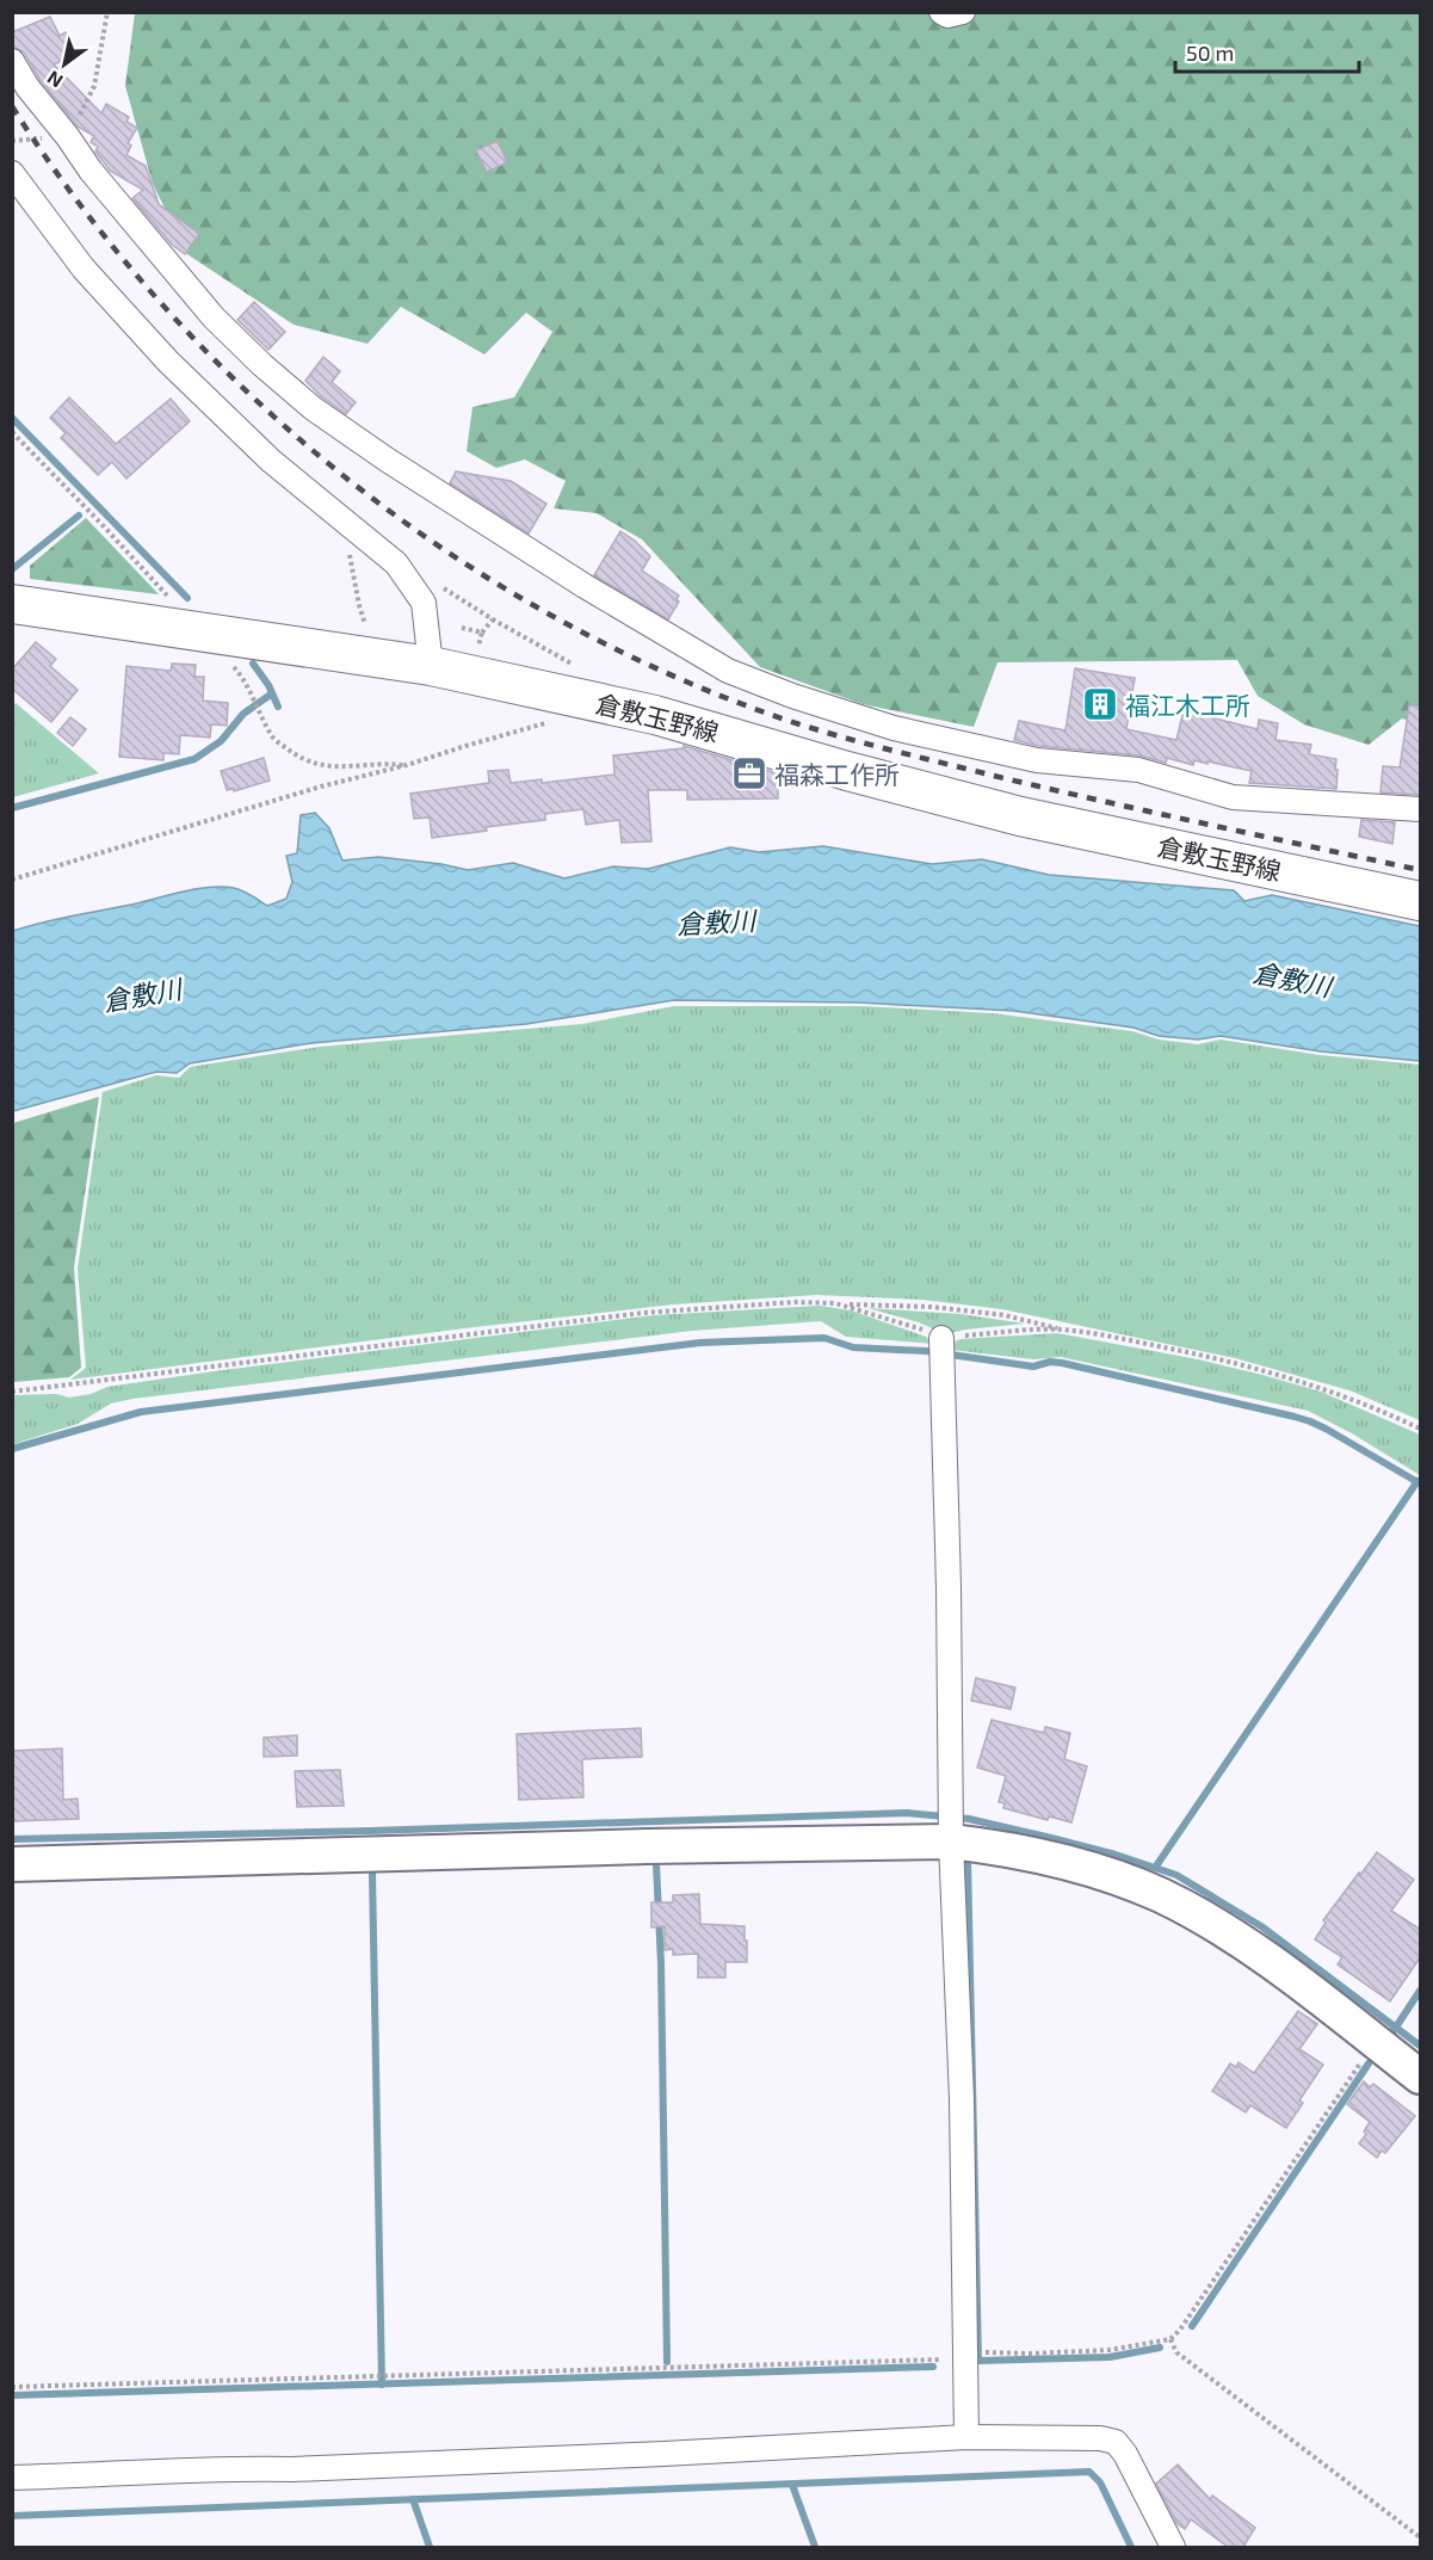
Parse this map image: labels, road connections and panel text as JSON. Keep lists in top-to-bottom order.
{
  "streets": {
    "main road": ["倉敷玉野線"]
  },
  "water": ["倉敷川"],
  "places": {
    "building": ["福江木工所"],
    "office": ["福森工作所"]
  },
  "scale_bar": "50 m",
  "north": "bottom left"
}
